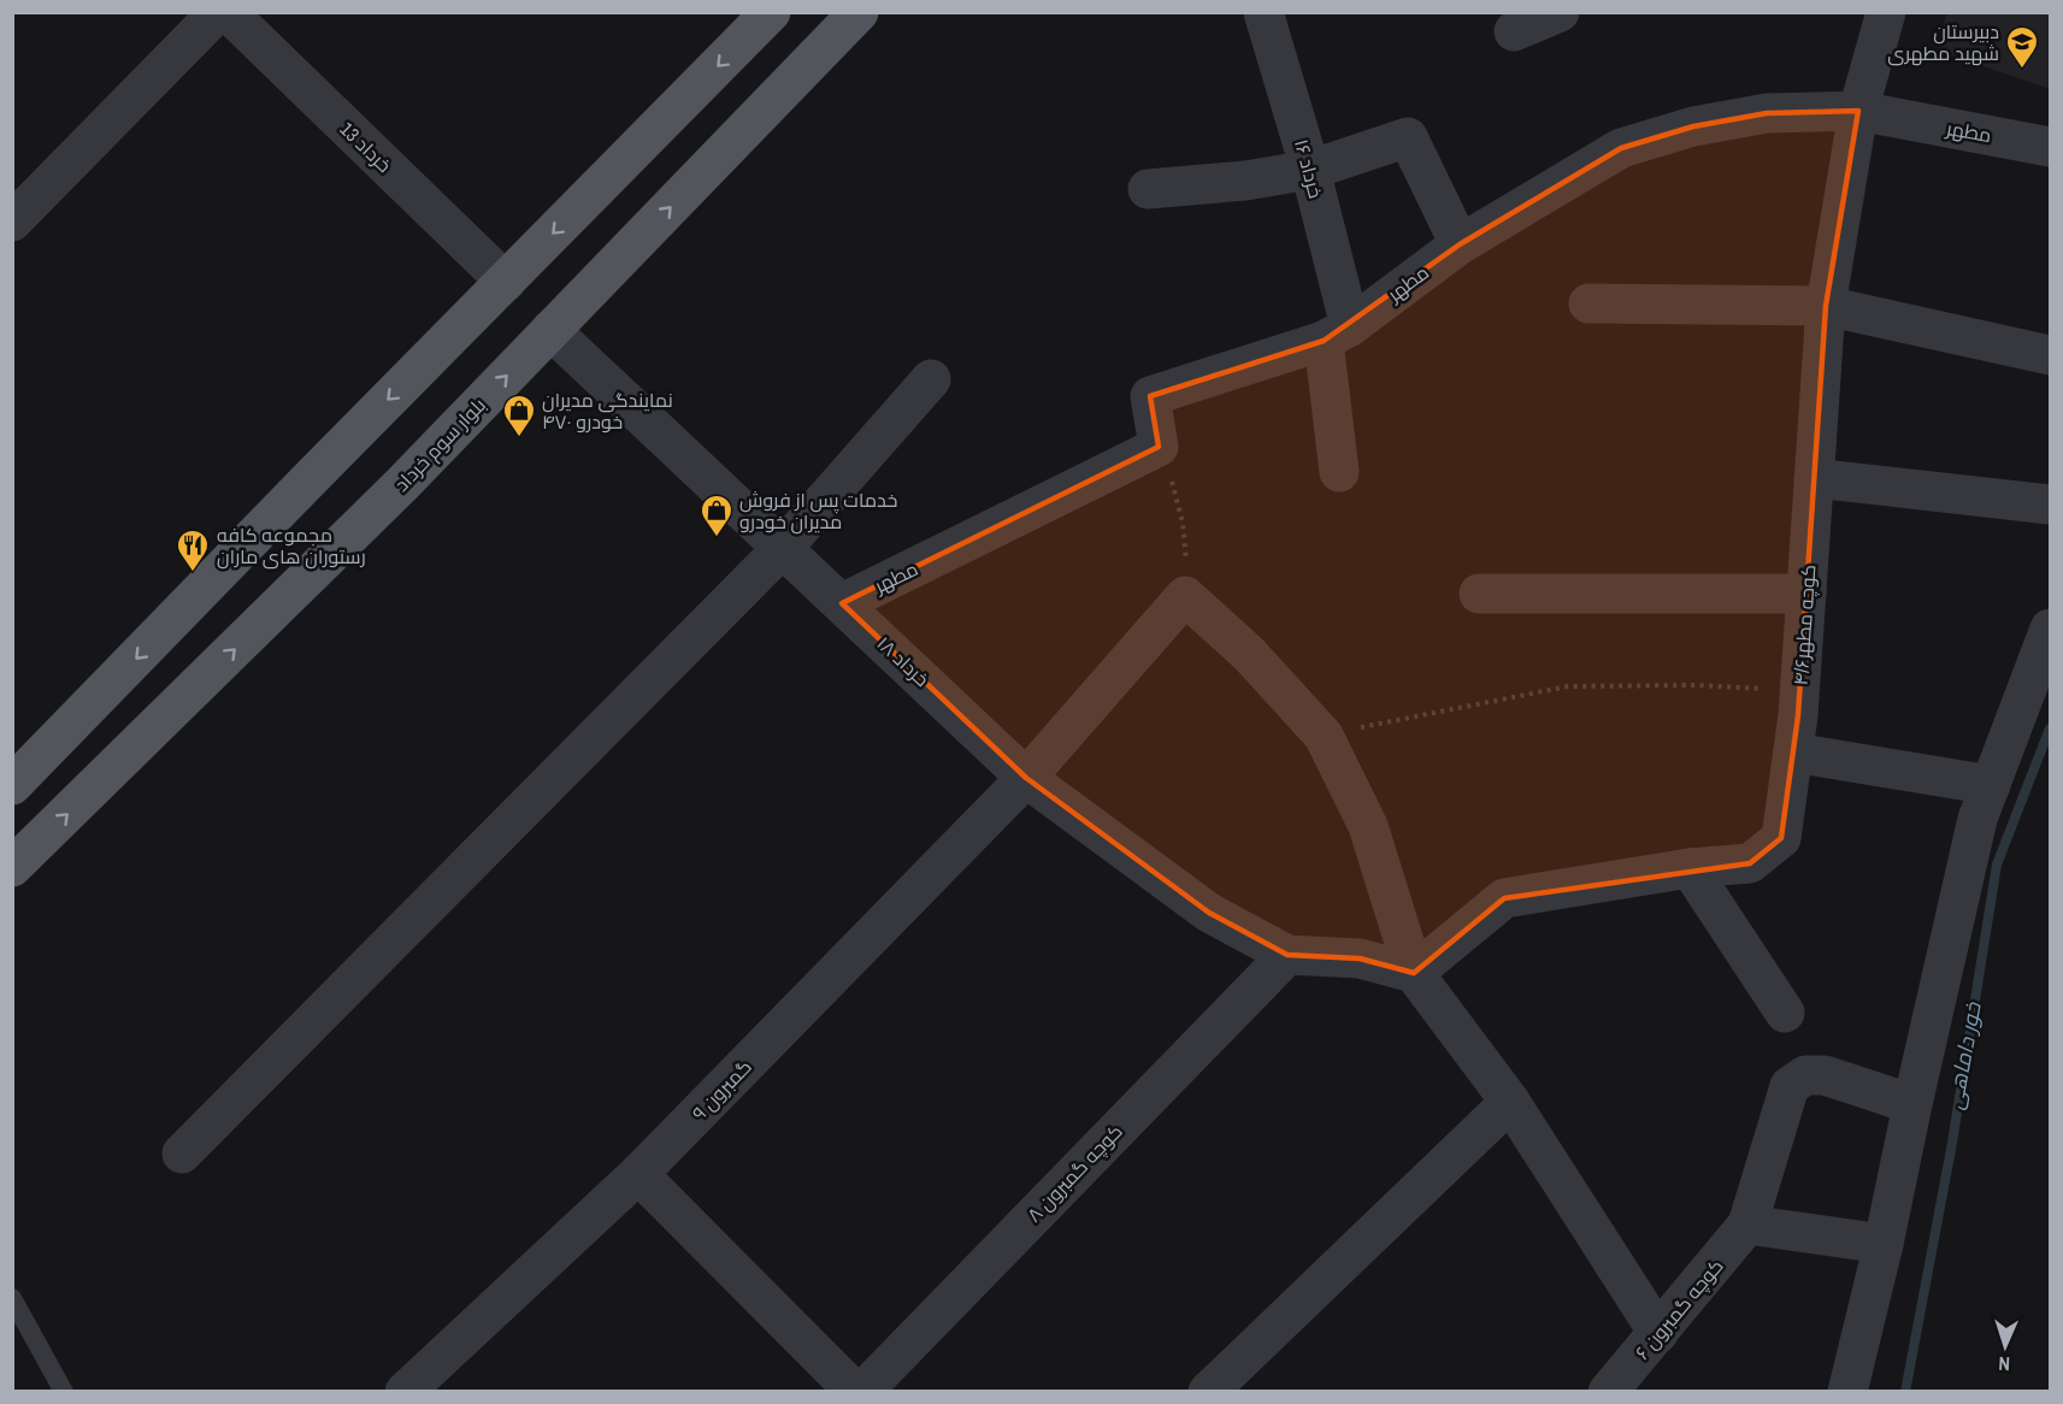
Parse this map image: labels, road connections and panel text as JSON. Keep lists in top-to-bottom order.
{
  "streets": {
    "main road": ["بلوار سوم خرداد"],
    "street": [
      "مطهر",
      "خرداد 13",
      "خرداد ۱۶",
      "کوچه مطهر۴/۶",
      "خرداد ۱۸",
      "گمبرون ۹",
      "کوچه گمبرون ۸",
      "کوچه گمبرون ۶"
    ]
  },
  "crossings": [
    ["مطهر", "خرداد ۱۶"],
    ["مطهر", "کوچه مطهر۴/۶"],
    ["مطهر", "خرداد ۱۸"],
    ["بلوار سوم خرداد", "خرداد ۱۸"],
    ["خرداد ۱۸", "گمبرون ۹"],
    ["خرداد ۱۸", "کوچه گمبرون ۸"]
  ],
  "water": ["خور داماهی"],
  "places": {
    "school or university": ["دبیرستان شهید مطهری"],
    "shop": ["نمایندگی مدیران خودرو ۴۷۰", "خدمات پس از فروش مدیران خودرو"],
    "restaurant": ["مجموعه کافه رستوران های ماران"]
  },
  "north": "bottom"
}
